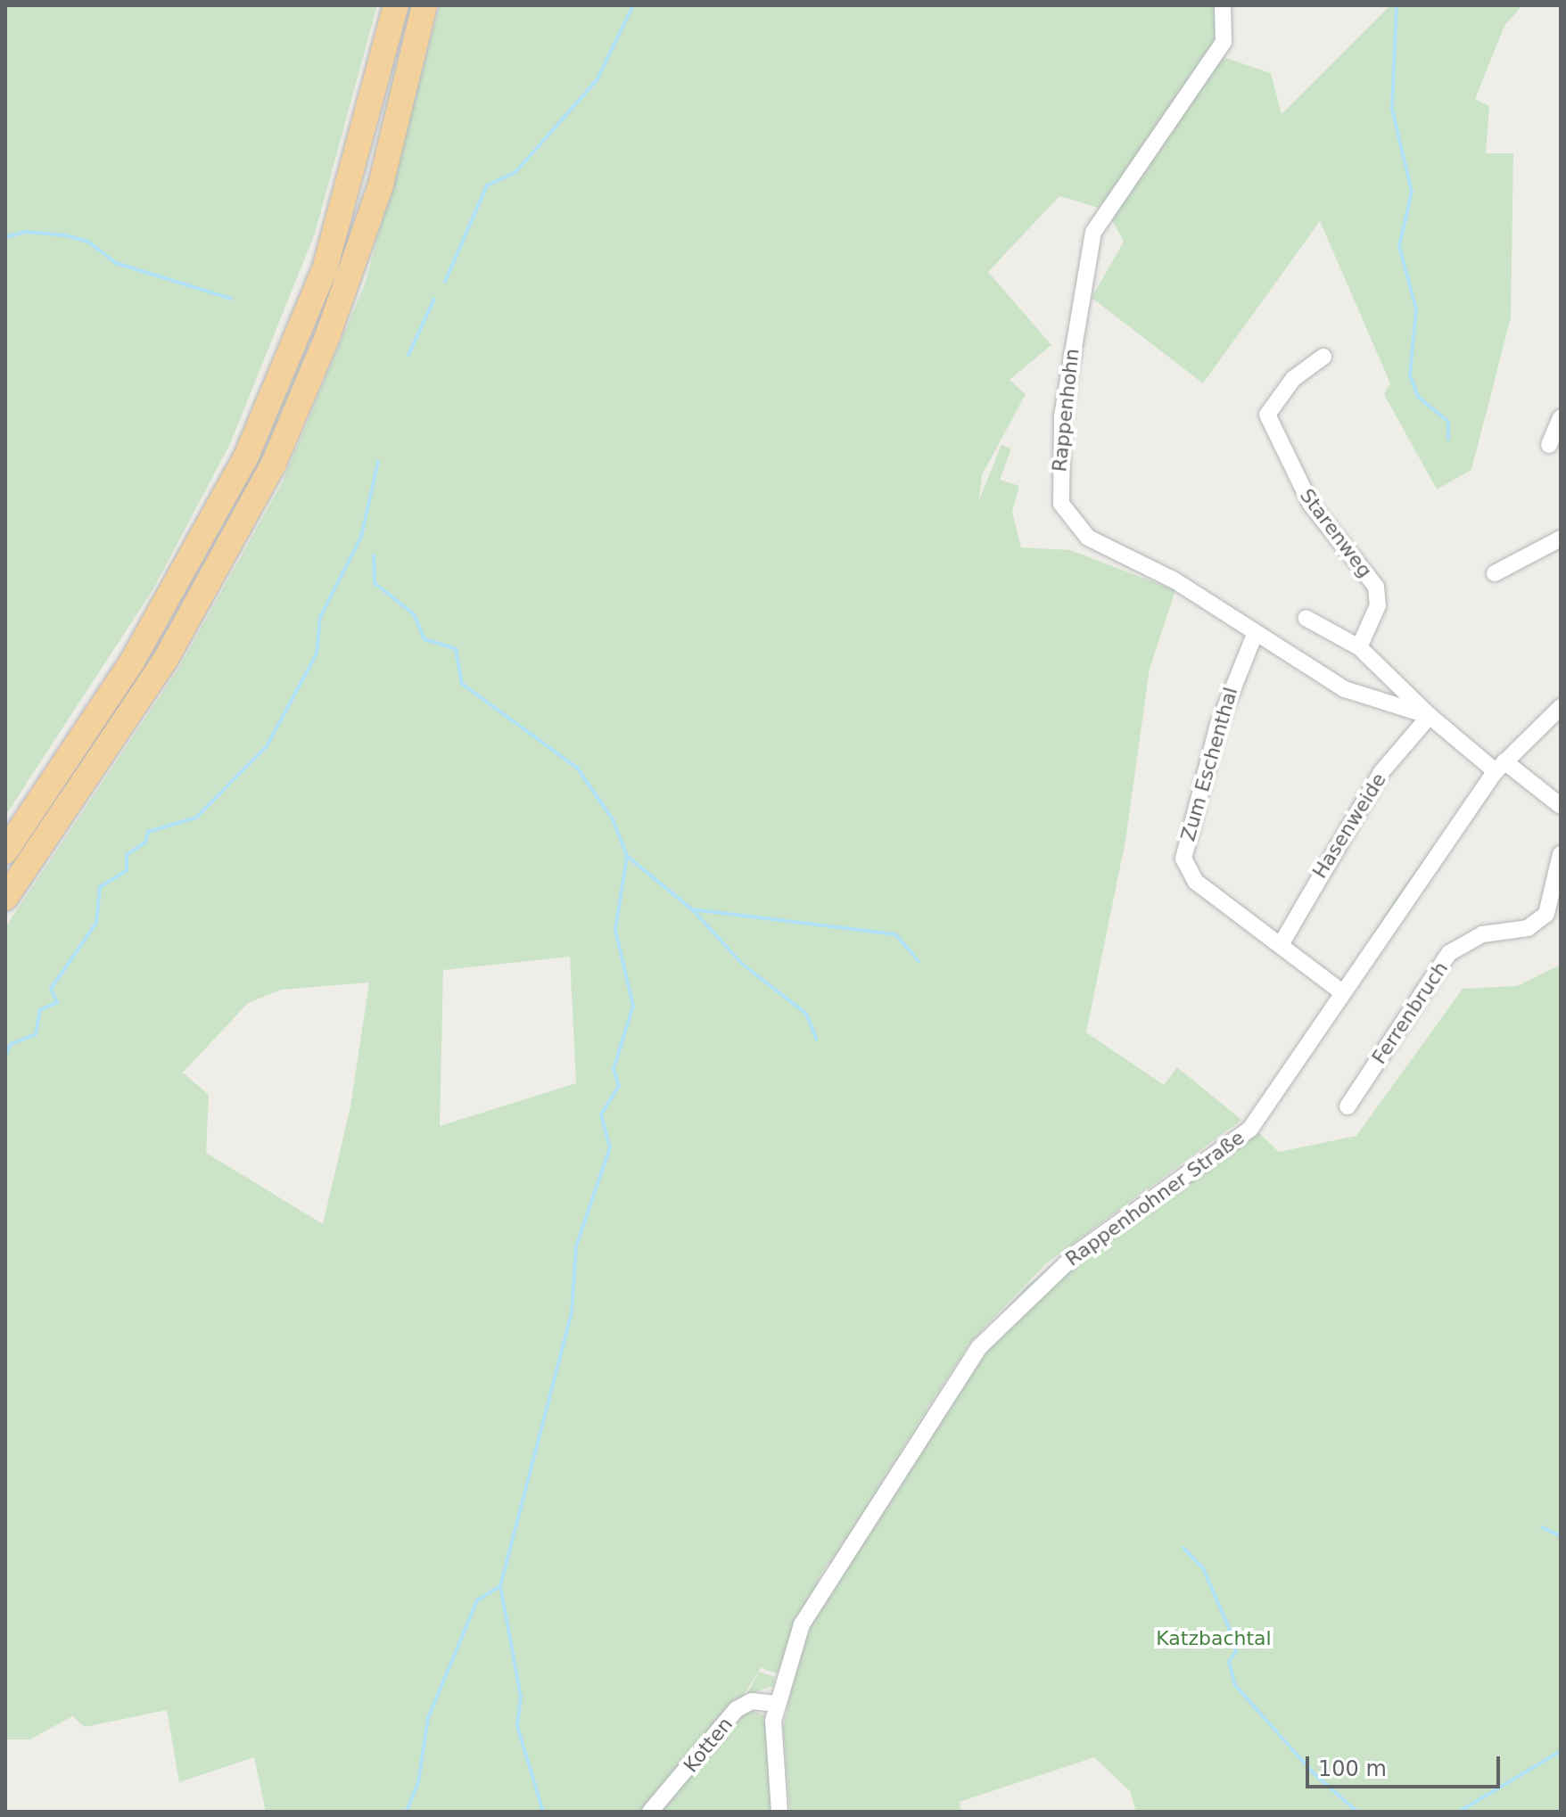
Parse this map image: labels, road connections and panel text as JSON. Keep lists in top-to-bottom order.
{
  "streets": {
    "street": [
      "Rappenhohn",
      "Starenweg",
      "Zum Eschenthal",
      "Hasenweide",
      "Ferrenbruch",
      "Rappenhohner Straße",
      "Kotten"
    ]
  },
  "crossings": [
    ["Rappenhohn", "Starenweg"],
    ["Rappenhohn", "Zum Eschenthal"],
    ["Rappenhohn", "Hasenweide"],
    ["Rappenhohn", "Rappenhohner Straße"],
    ["Zum Eschenthal", "Hasenweide"],
    ["Zum Eschenthal", "Rappenhohner Straße"],
    ["Rappenhohner Straße", "Kotten"]
  ],
  "parks": ["Katzbachtal"],
  "scale_bar": "100 m"
}
